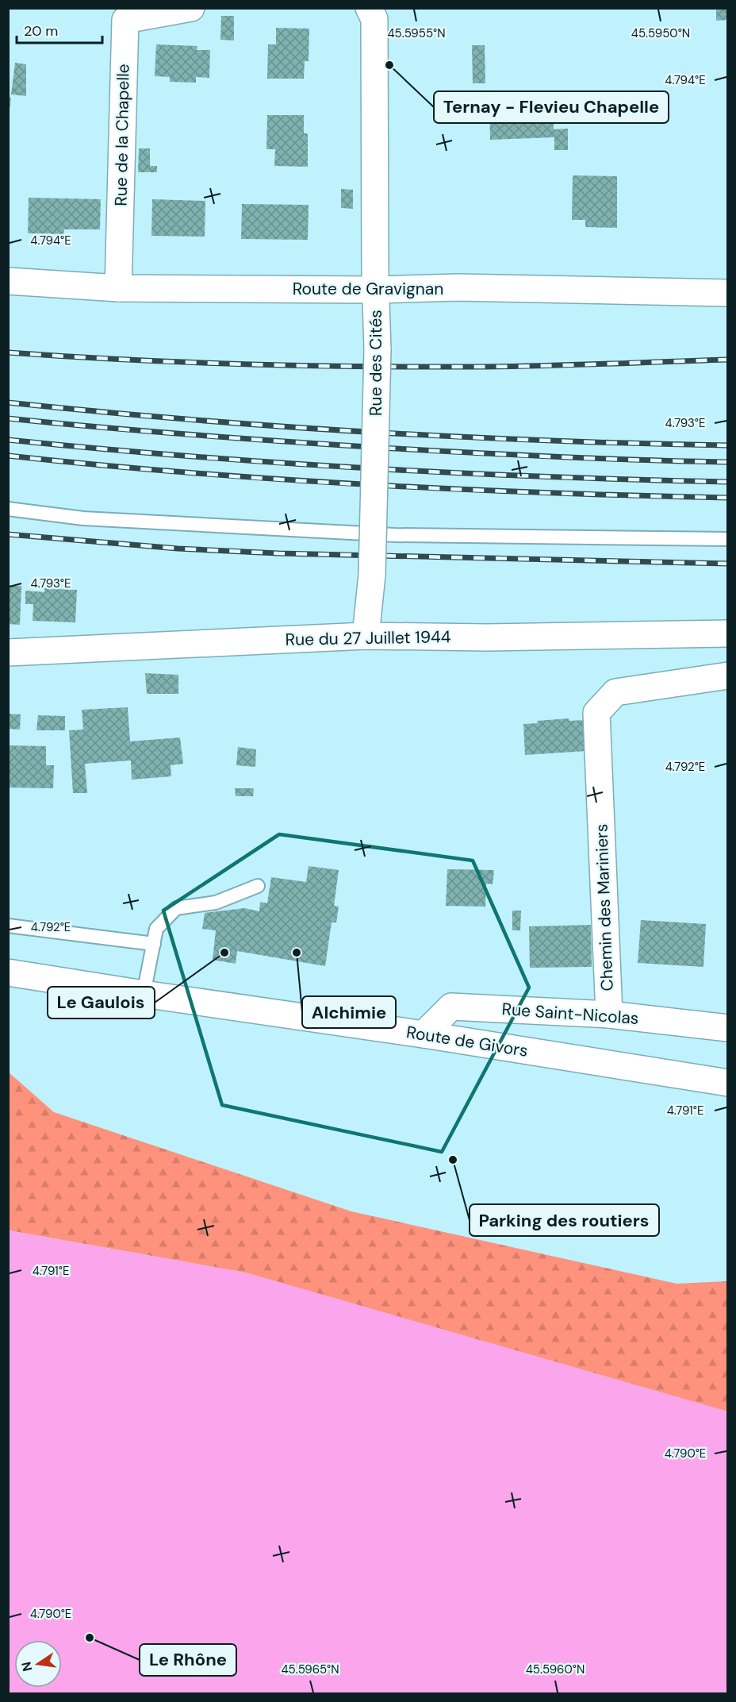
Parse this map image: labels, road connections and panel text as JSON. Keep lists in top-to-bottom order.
{
  "streets": {
    "street": [
      "Rue de la Chapelle",
      "Route de Gravignan",
      "Rue des Cités",
      "Rue du 27 Juillet 1944",
      "Chemin des Mariniers",
      "Rue Saint-Nicolas",
      "Route de Givors"
    ]
  },
  "crossings": [
    ["Rue de la Chapelle", "Route de Gravignan"],
    ["Route de Gravignan", "Rue des Cités"],
    ["Rue des Cités", "Rue du 27 Juillet 1944"],
    ["Chemin des Mariniers", "Rue Saint-Nicolas"],
    ["Rue Saint-Nicolas", "Route de Givors"]
  ],
  "places": [
    "Ternay - Flevieu Chapelle",
    "Le Gaulois",
    "Alchimie",
    "Parking des routiers",
    "Le Rhône"
  ],
  "scale_bar": "20 m",
  "north": "left",
  "coordinates": [
    "45.5955°N",
    "45.5950°N",
    "4.794°E",
    "4.793°E",
    "4.792°E",
    "4.791°E",
    "4.790°E",
    "45.5965°N",
    "45.5960°N"
  ]
}
